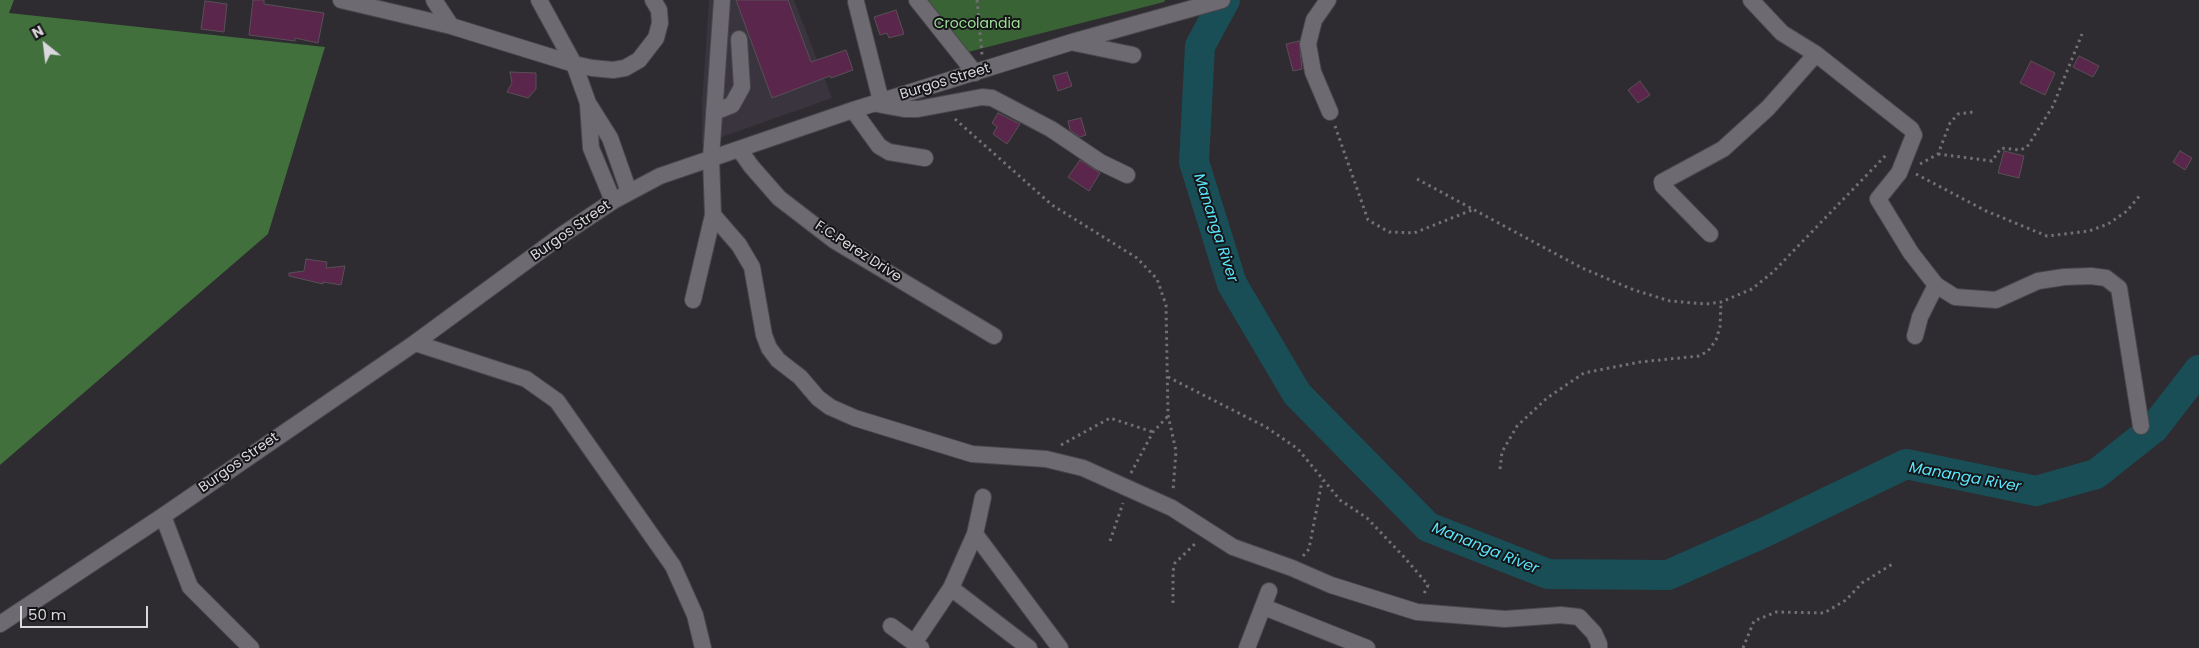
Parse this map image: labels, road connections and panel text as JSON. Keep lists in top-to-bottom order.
{
  "streets": {
    "street": ["Burgos Street", "F.C.Perez Drive"]
  },
  "crossings": [
    ["Burgos Street", "F.C.Perez Drive"]
  ],
  "water": ["Mananga River"],
  "parks": ["Crocolandia"],
  "scale_bar": "50 m",
  "north": "top left"
}
